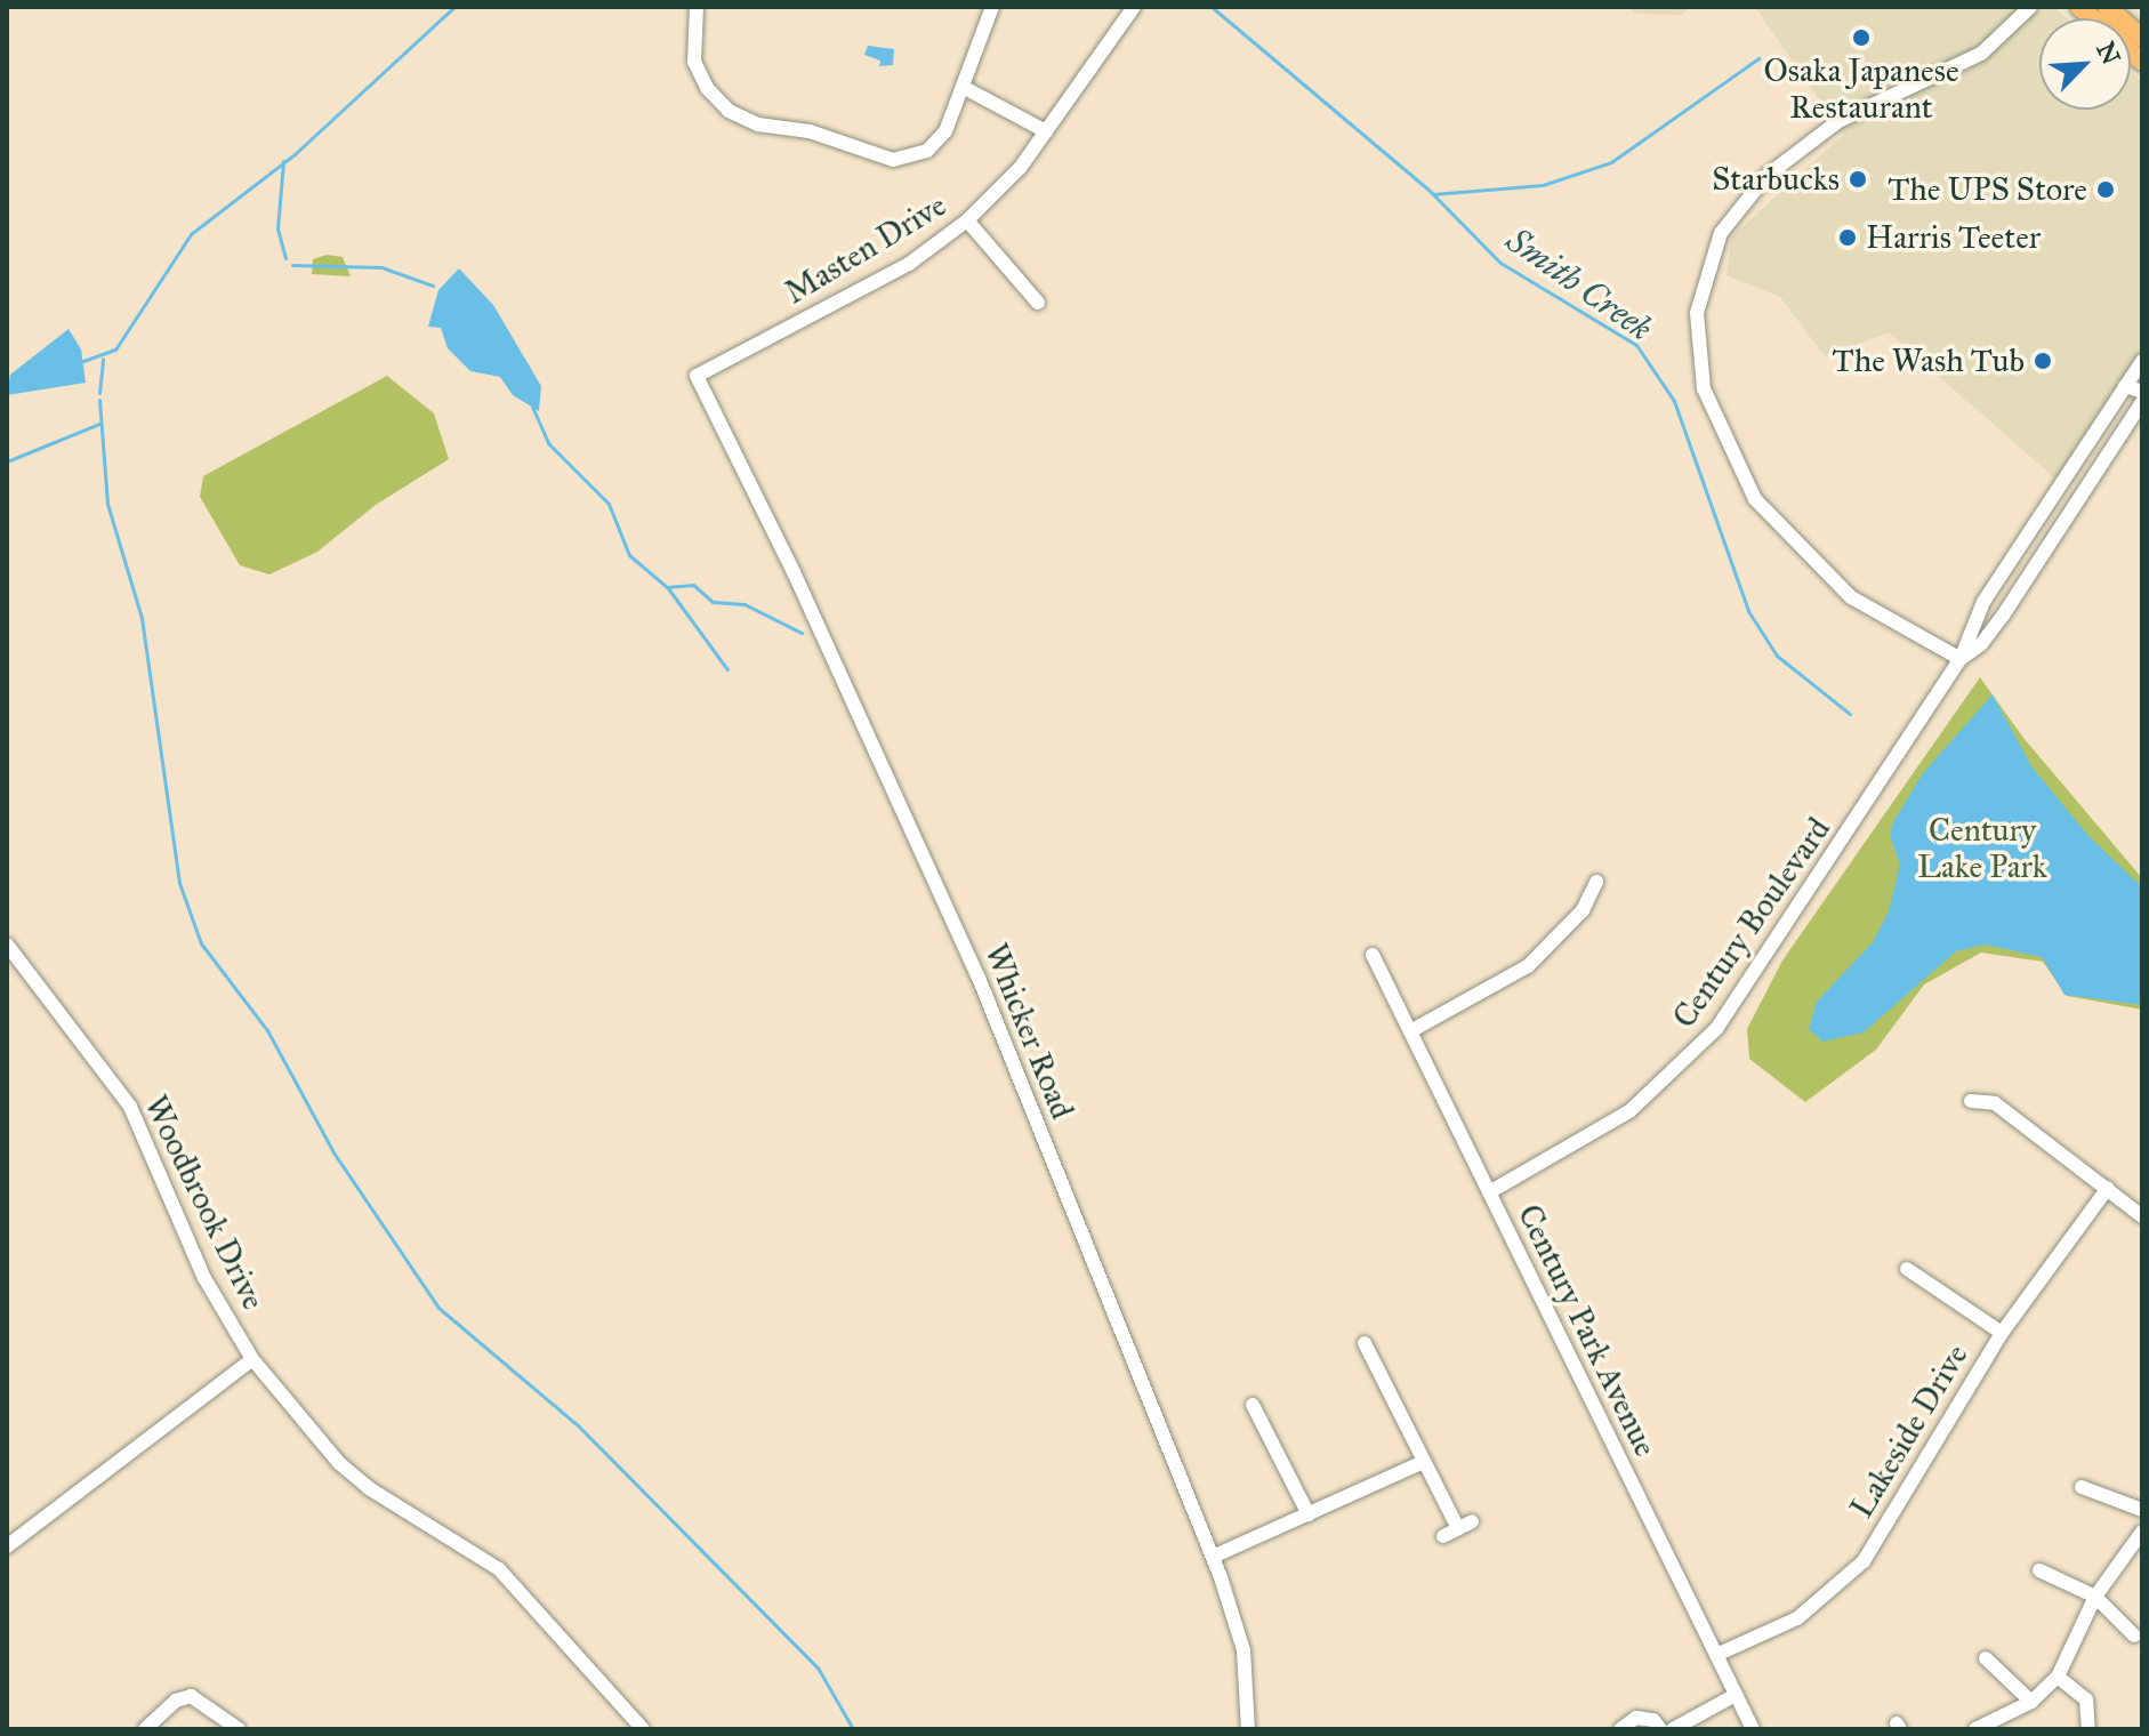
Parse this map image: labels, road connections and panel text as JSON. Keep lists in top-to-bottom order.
{
  "streets": {
    "street": [
      "Masten Drive",
      "Century Boulevard",
      "Whicker Road",
      "Woodbrook Drive",
      "Century Park Avenue",
      "Lakeside Drive"
    ]
  },
  "crossings": [
    ["Masten Drive", "Whicker Road"],
    ["Century Boulevard", "Century Park Avenue"],
    ["Century Park Avenue", "Lakeside Drive"]
  ],
  "water": ["Smith Creek"],
  "parks": ["Century Lake Park"],
  "places": [
    "Osaka Japanese Restaurant",
    "Starbucks",
    "The UPS Store",
    "Harris Teeter",
    "The Wash Tub"
  ],
  "north": "top right"
}
